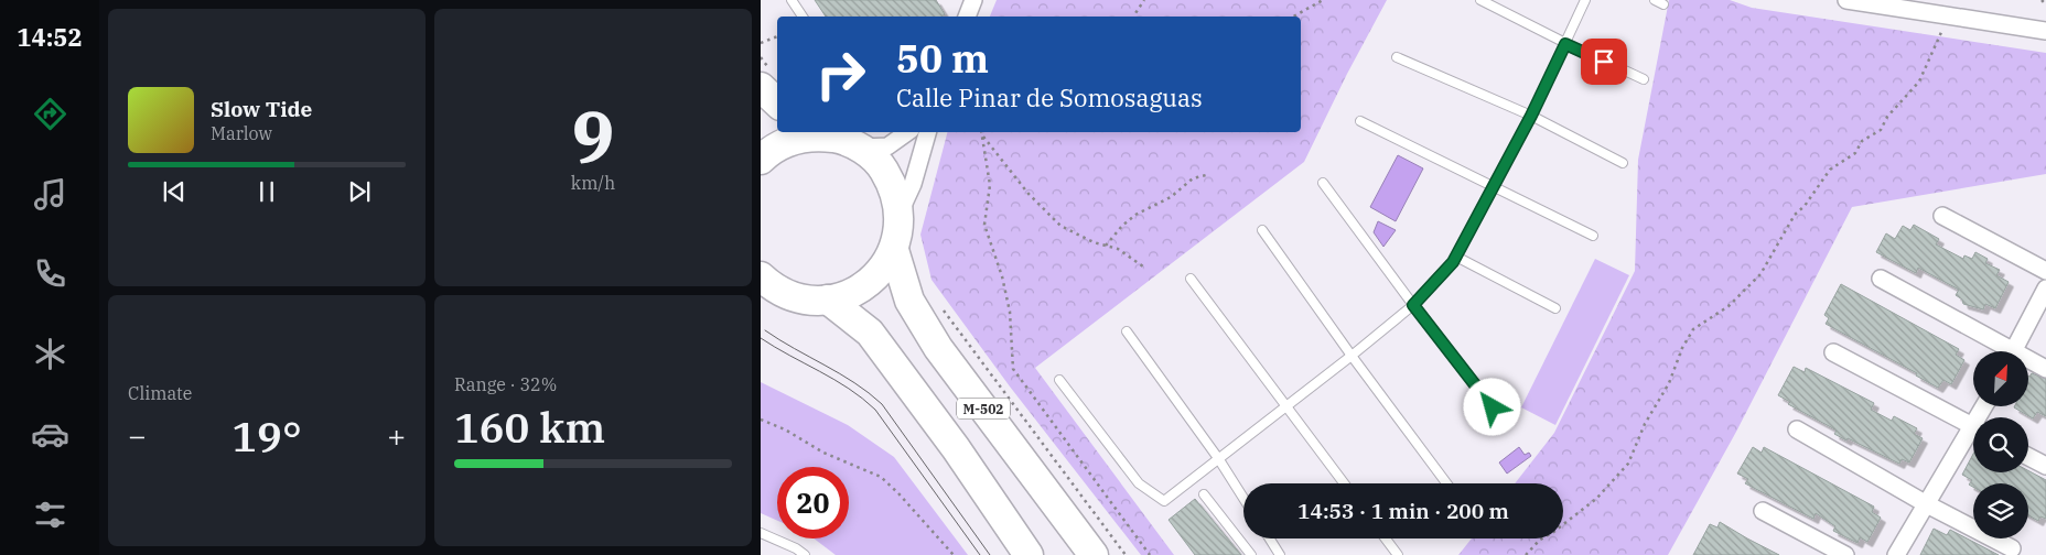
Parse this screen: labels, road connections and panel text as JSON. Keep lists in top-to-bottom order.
{
  "streets": {
    "highway": ["M-502"]
  },
  "north": "top right",
  "page": {
    "tabs": "14:52",
    "tile": [
      ["9", "km/h"],
      "Climate",
      ["Range · 32%", "160 km"]
    ],
    "turn": ["50 m", "Calle Pinar de Somosaguas"],
    "song": ["Slow Tide", "Marlow"],
    "heat": ["−", "19°", "+"],
    "limit": "20",
    "trip": "14:53 · 1 min · 200 m"
  }
}
